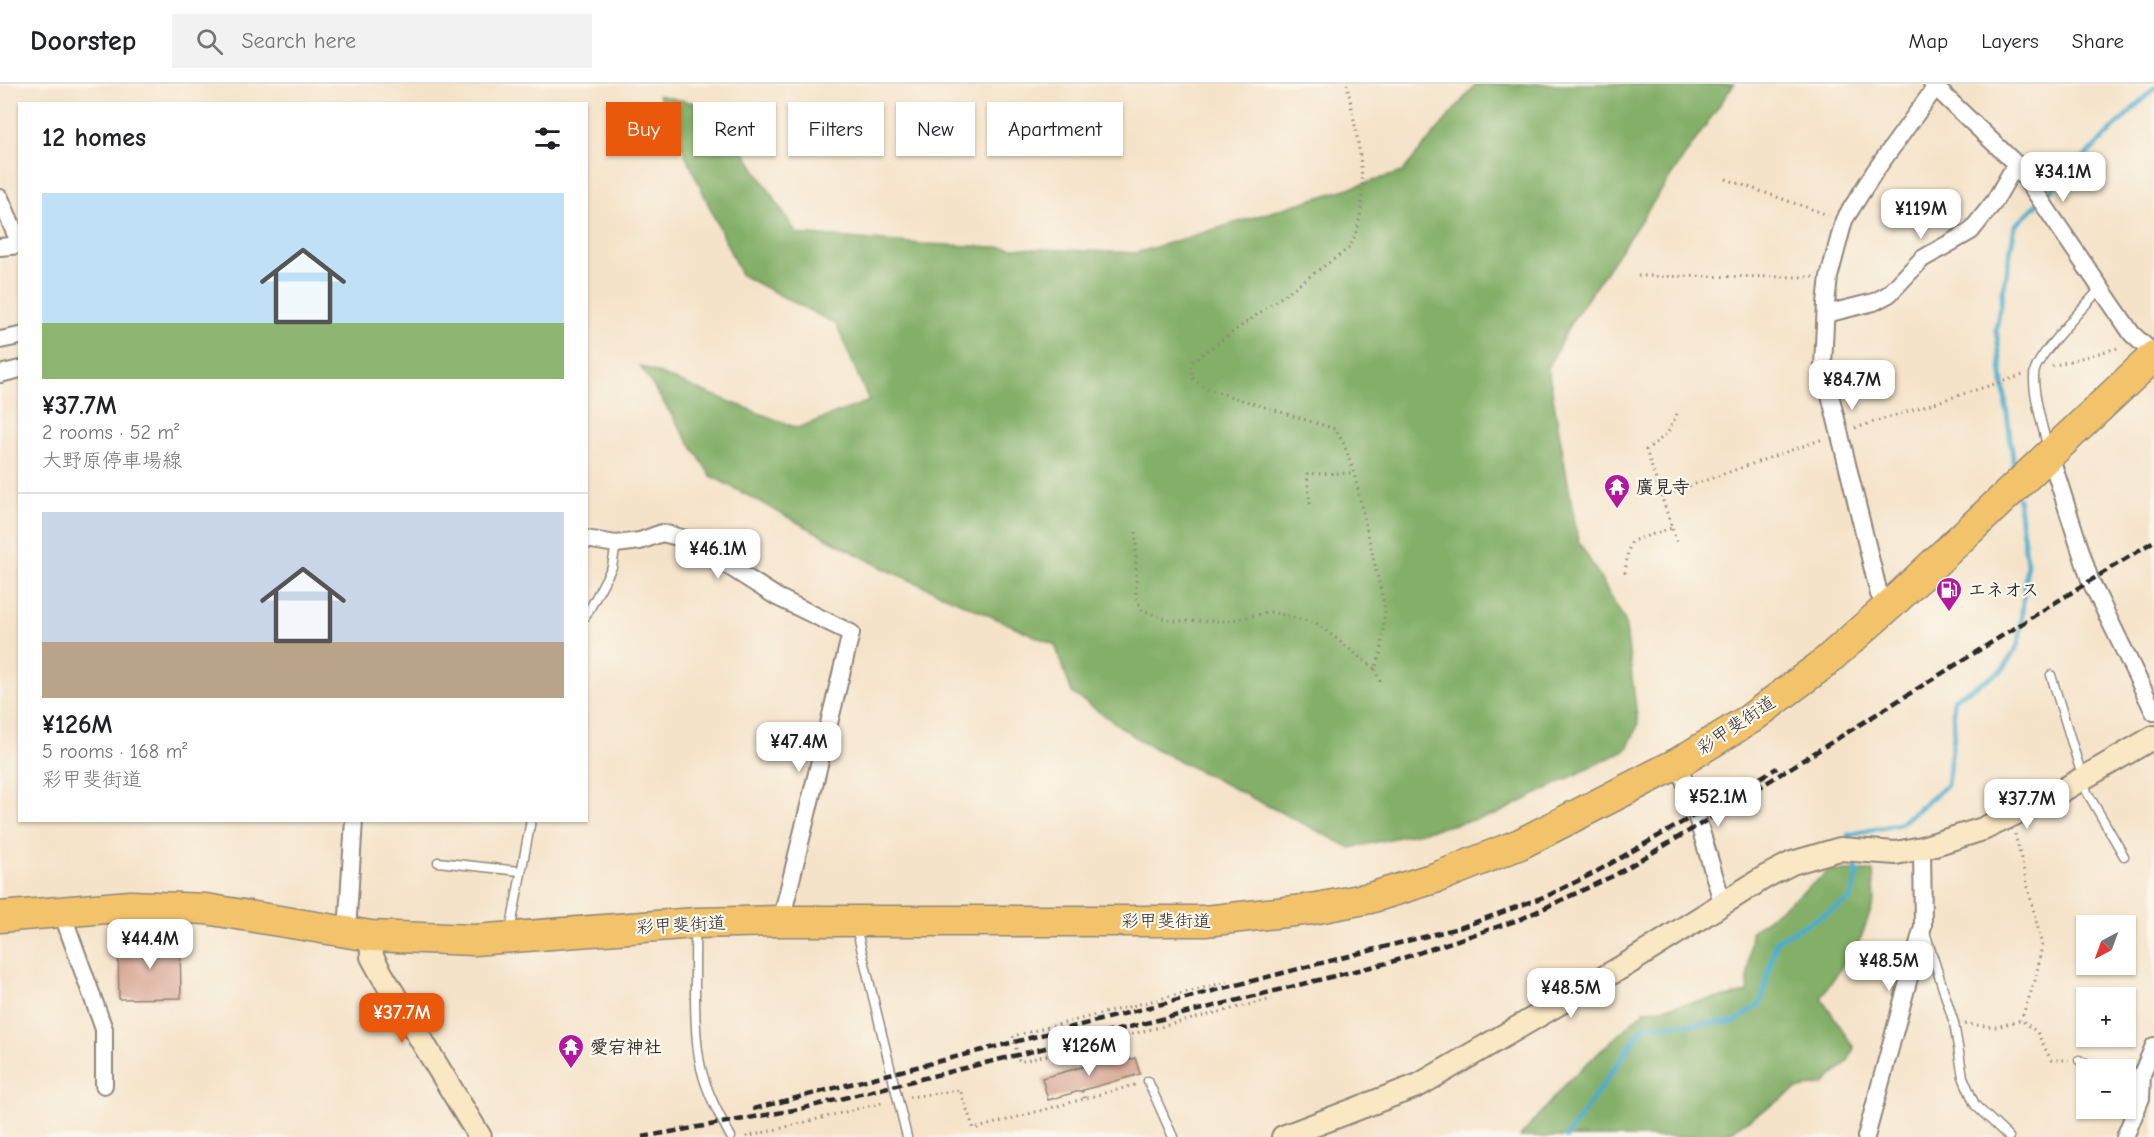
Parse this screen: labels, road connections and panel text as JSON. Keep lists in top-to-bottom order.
{
  "streets": {
    "highway": ["彩甲斐街道"]
  },
  "places": {
    "temple": ["廣見寺", "愛宕神社"],
    "fuel station": ["エネオス"]
  },
  "north": "bottom left",
  "page": {
    "header": "Doorstep",
    "search": "Search here",
    "nav": ["Map", "Layers", "Share"],
    "chip": [
      "Buy",
      "Rent",
      "Filters",
      "New",
      "Apartment"
    ],
    "heading": "12 homes",
    "price": [
      "¥34.1M",
      "¥119M",
      "¥84.7M",
      "¥46.1M",
      "¥47.4M",
      "¥52.1M",
      "¥37.7M",
      "¥44.4M",
      "¥48.5M",
      "¥48.5M",
      "¥37.7M",
      "¥126M"
    ],
    "list": [
      {
        "name": "¥37.7M",
        "note": "2 rooms · 52 m² · 大野原停車場線"
      },
      {
        "name": "¥126M",
        "note": "5 rooms · 168 m² · 彩甲斐街道"
      }
    ],
    "map_buttons": ["+", "−"]
  }
}
